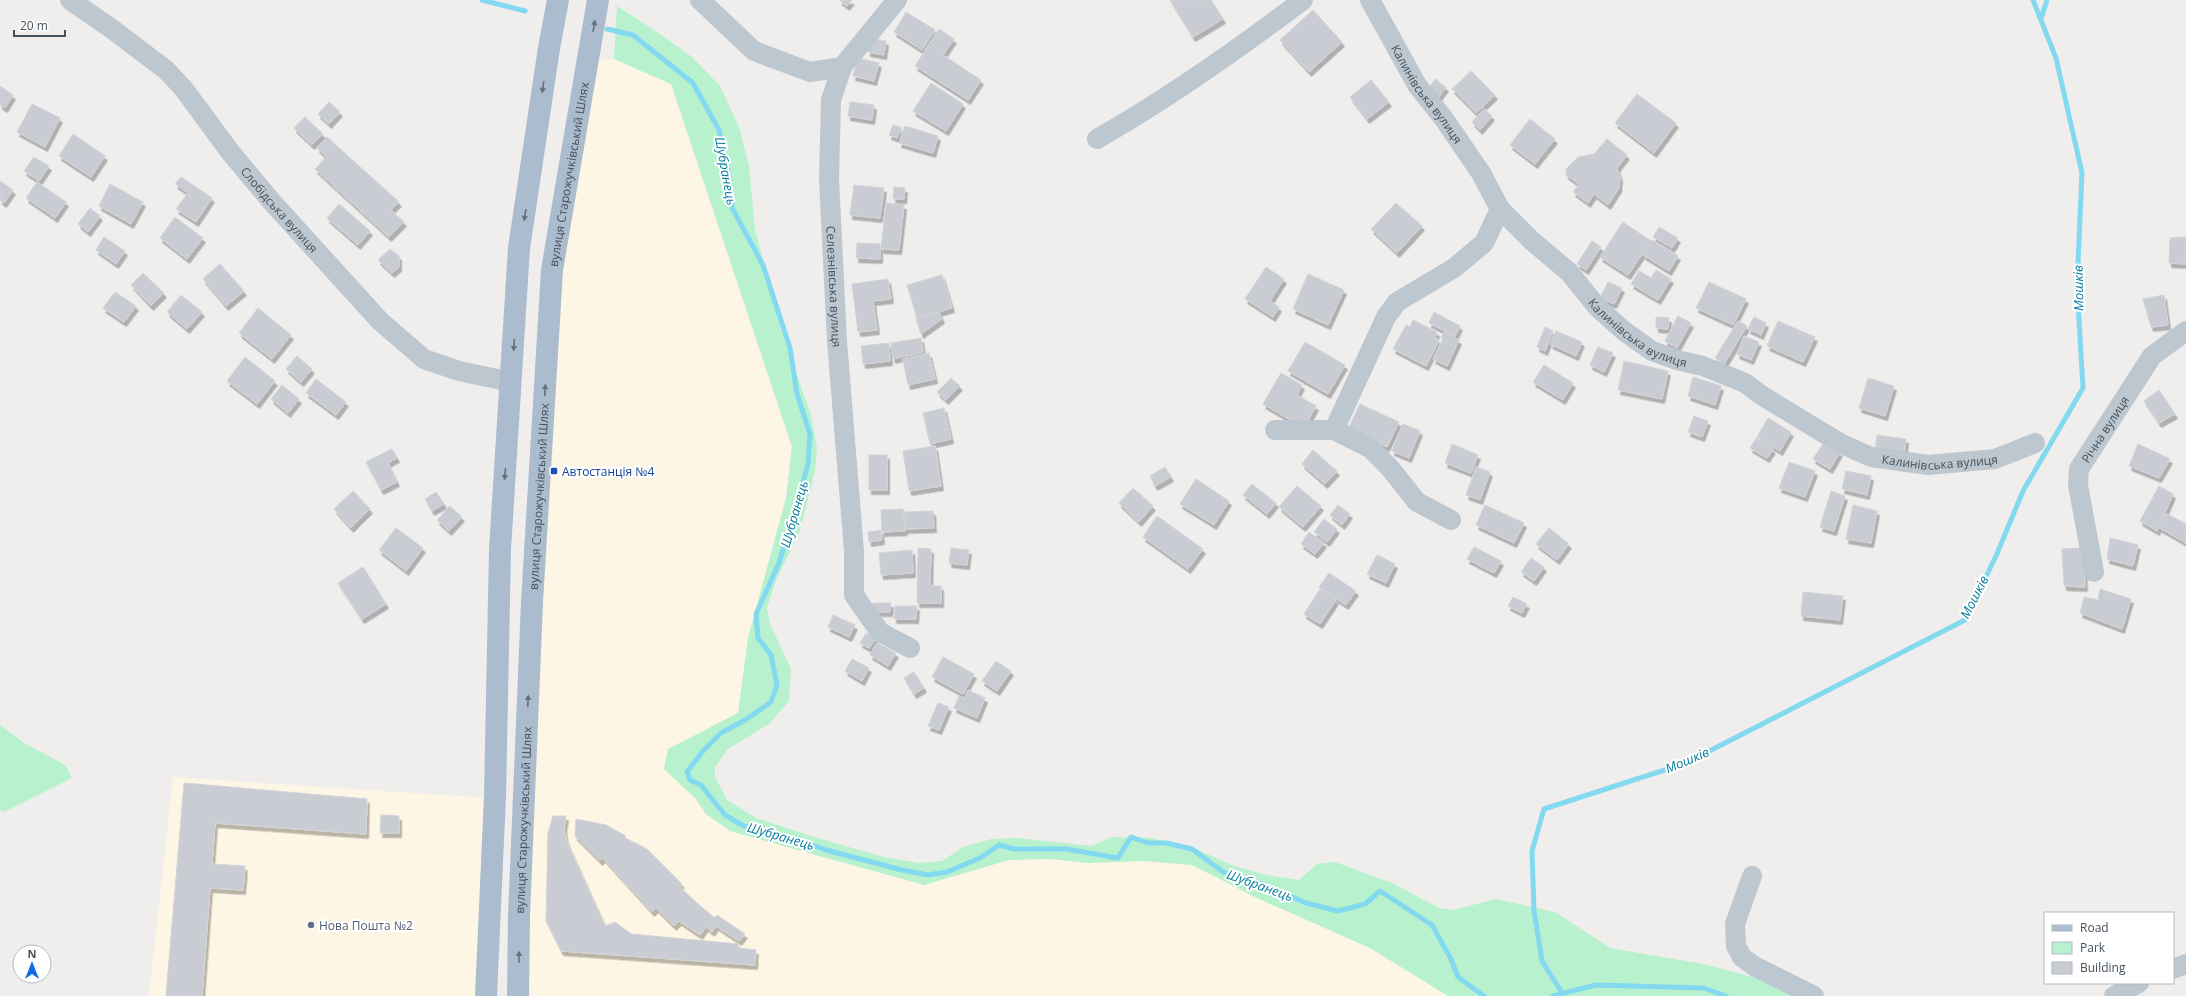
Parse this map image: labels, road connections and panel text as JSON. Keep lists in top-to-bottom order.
{
  "streets": {
    "main road": ["вулиця Старожучківський Шлях"],
    "street": [
      "Калинівська вулиця",
      "Слобідська вулиця",
      "Селезнівська вулиця",
      "Річна вулиця"
    ]
  },
  "water": ["Шубранець", "Мошків"],
  "places": {
    "transit": ["Автостанція №4"],
    "other": ["Нова Пошта №2"]
  },
  "legend": ["Road", "Park", "Building"],
  "scale_bar": "20 m",
  "north": "top"
}
